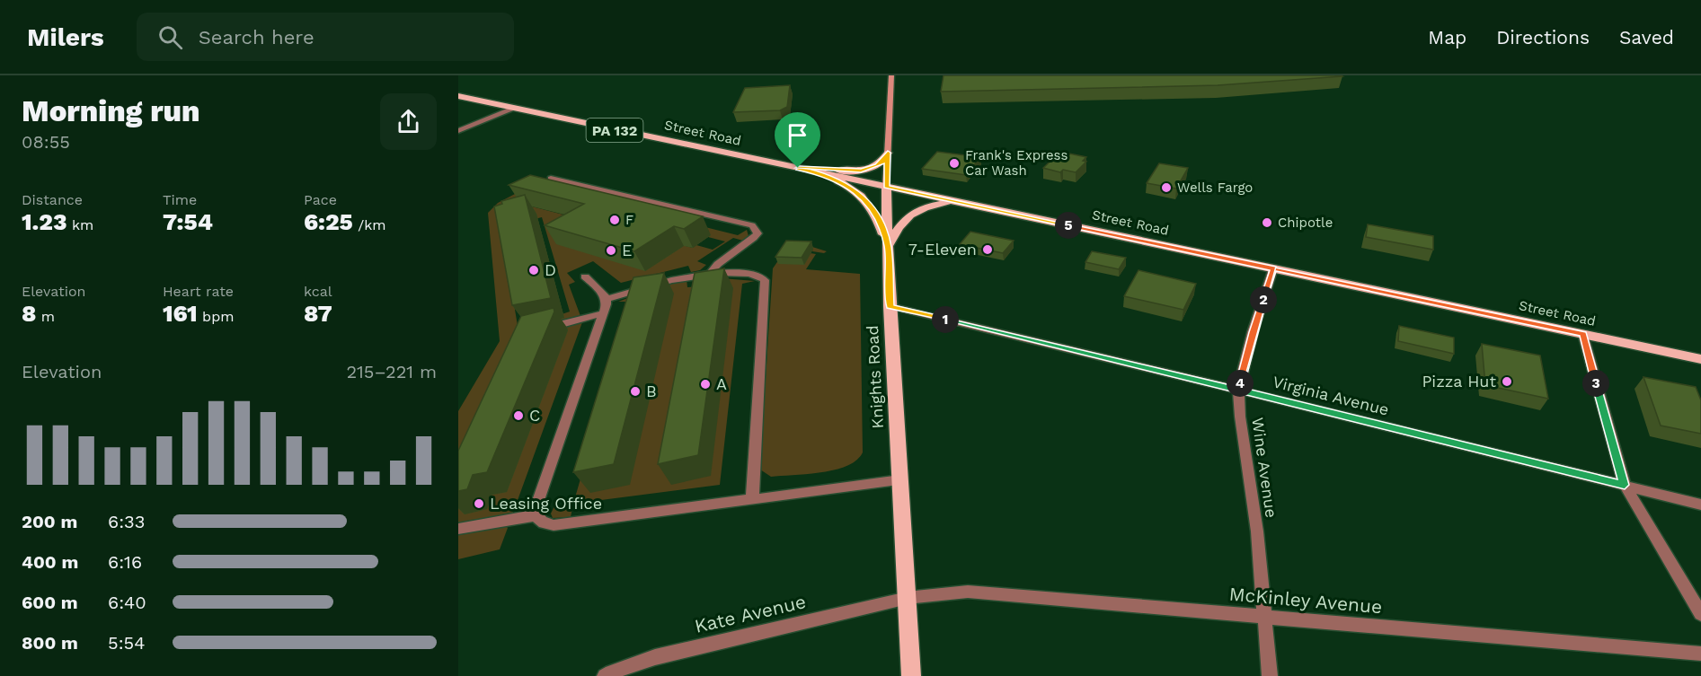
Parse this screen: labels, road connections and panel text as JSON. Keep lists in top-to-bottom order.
{
  "streets": {
    "main road": ["PA 132", "Street Road", "Knights Road"],
    "street": [
      "Virginia Avenue",
      "Wine Avenue",
      "McKinley Avenue",
      "Kate Avenue"
    ]
  },
  "crossings": [
    ["Street Road", "Knights Road"],
    ["Street Road", "Wine Avenue"],
    ["Knights Road", "Virginia Avenue"],
    ["Knights Road", "McKinley Avenue"],
    ["Knights Road", "Kate Avenue"],
    ["Virginia Avenue", "Wine Avenue"],
    ["Wine Avenue", "McKinley Avenue"],
    ["McKinley Avenue", "Kate Avenue"]
  ],
  "places": [
    "Frank's Express Car Wash",
    "Wells Fargo",
    "F",
    "Chipotle",
    "7-Eleven",
    "E",
    "D",
    "Pizza Hut",
    "A",
    "B",
    "C",
    "Leasing Office"
  ],
  "page": {
    "header": "Milers",
    "search": "Search here",
    "nav": ["Map", "Directions", "Saved"],
    "heading": ["Morning run", "08:55"],
    "stats": [
      ["Distance", "1.23 km"],
      ["Time", "7:54"],
      ["Pace", "6:25 /km"],
      ["Elevation", "8 m"],
      ["Heart rate", "161 bpm"],
      ["kcal", "87"]
    ],
    "pins": [
      "5",
      "2",
      "1",
      "3",
      "4"
    ],
    "chart": ["Elevation", "215–221 m"],
    "list": [
      {
        "name": "200 m",
        "note": "6:33"
      },
      {
        "name": "400 m",
        "note": "6:16"
      },
      {
        "name": "600 m",
        "note": "6:40"
      },
      {
        "name": "800 m",
        "note": "5:54"
      }
    ]
  }
}
